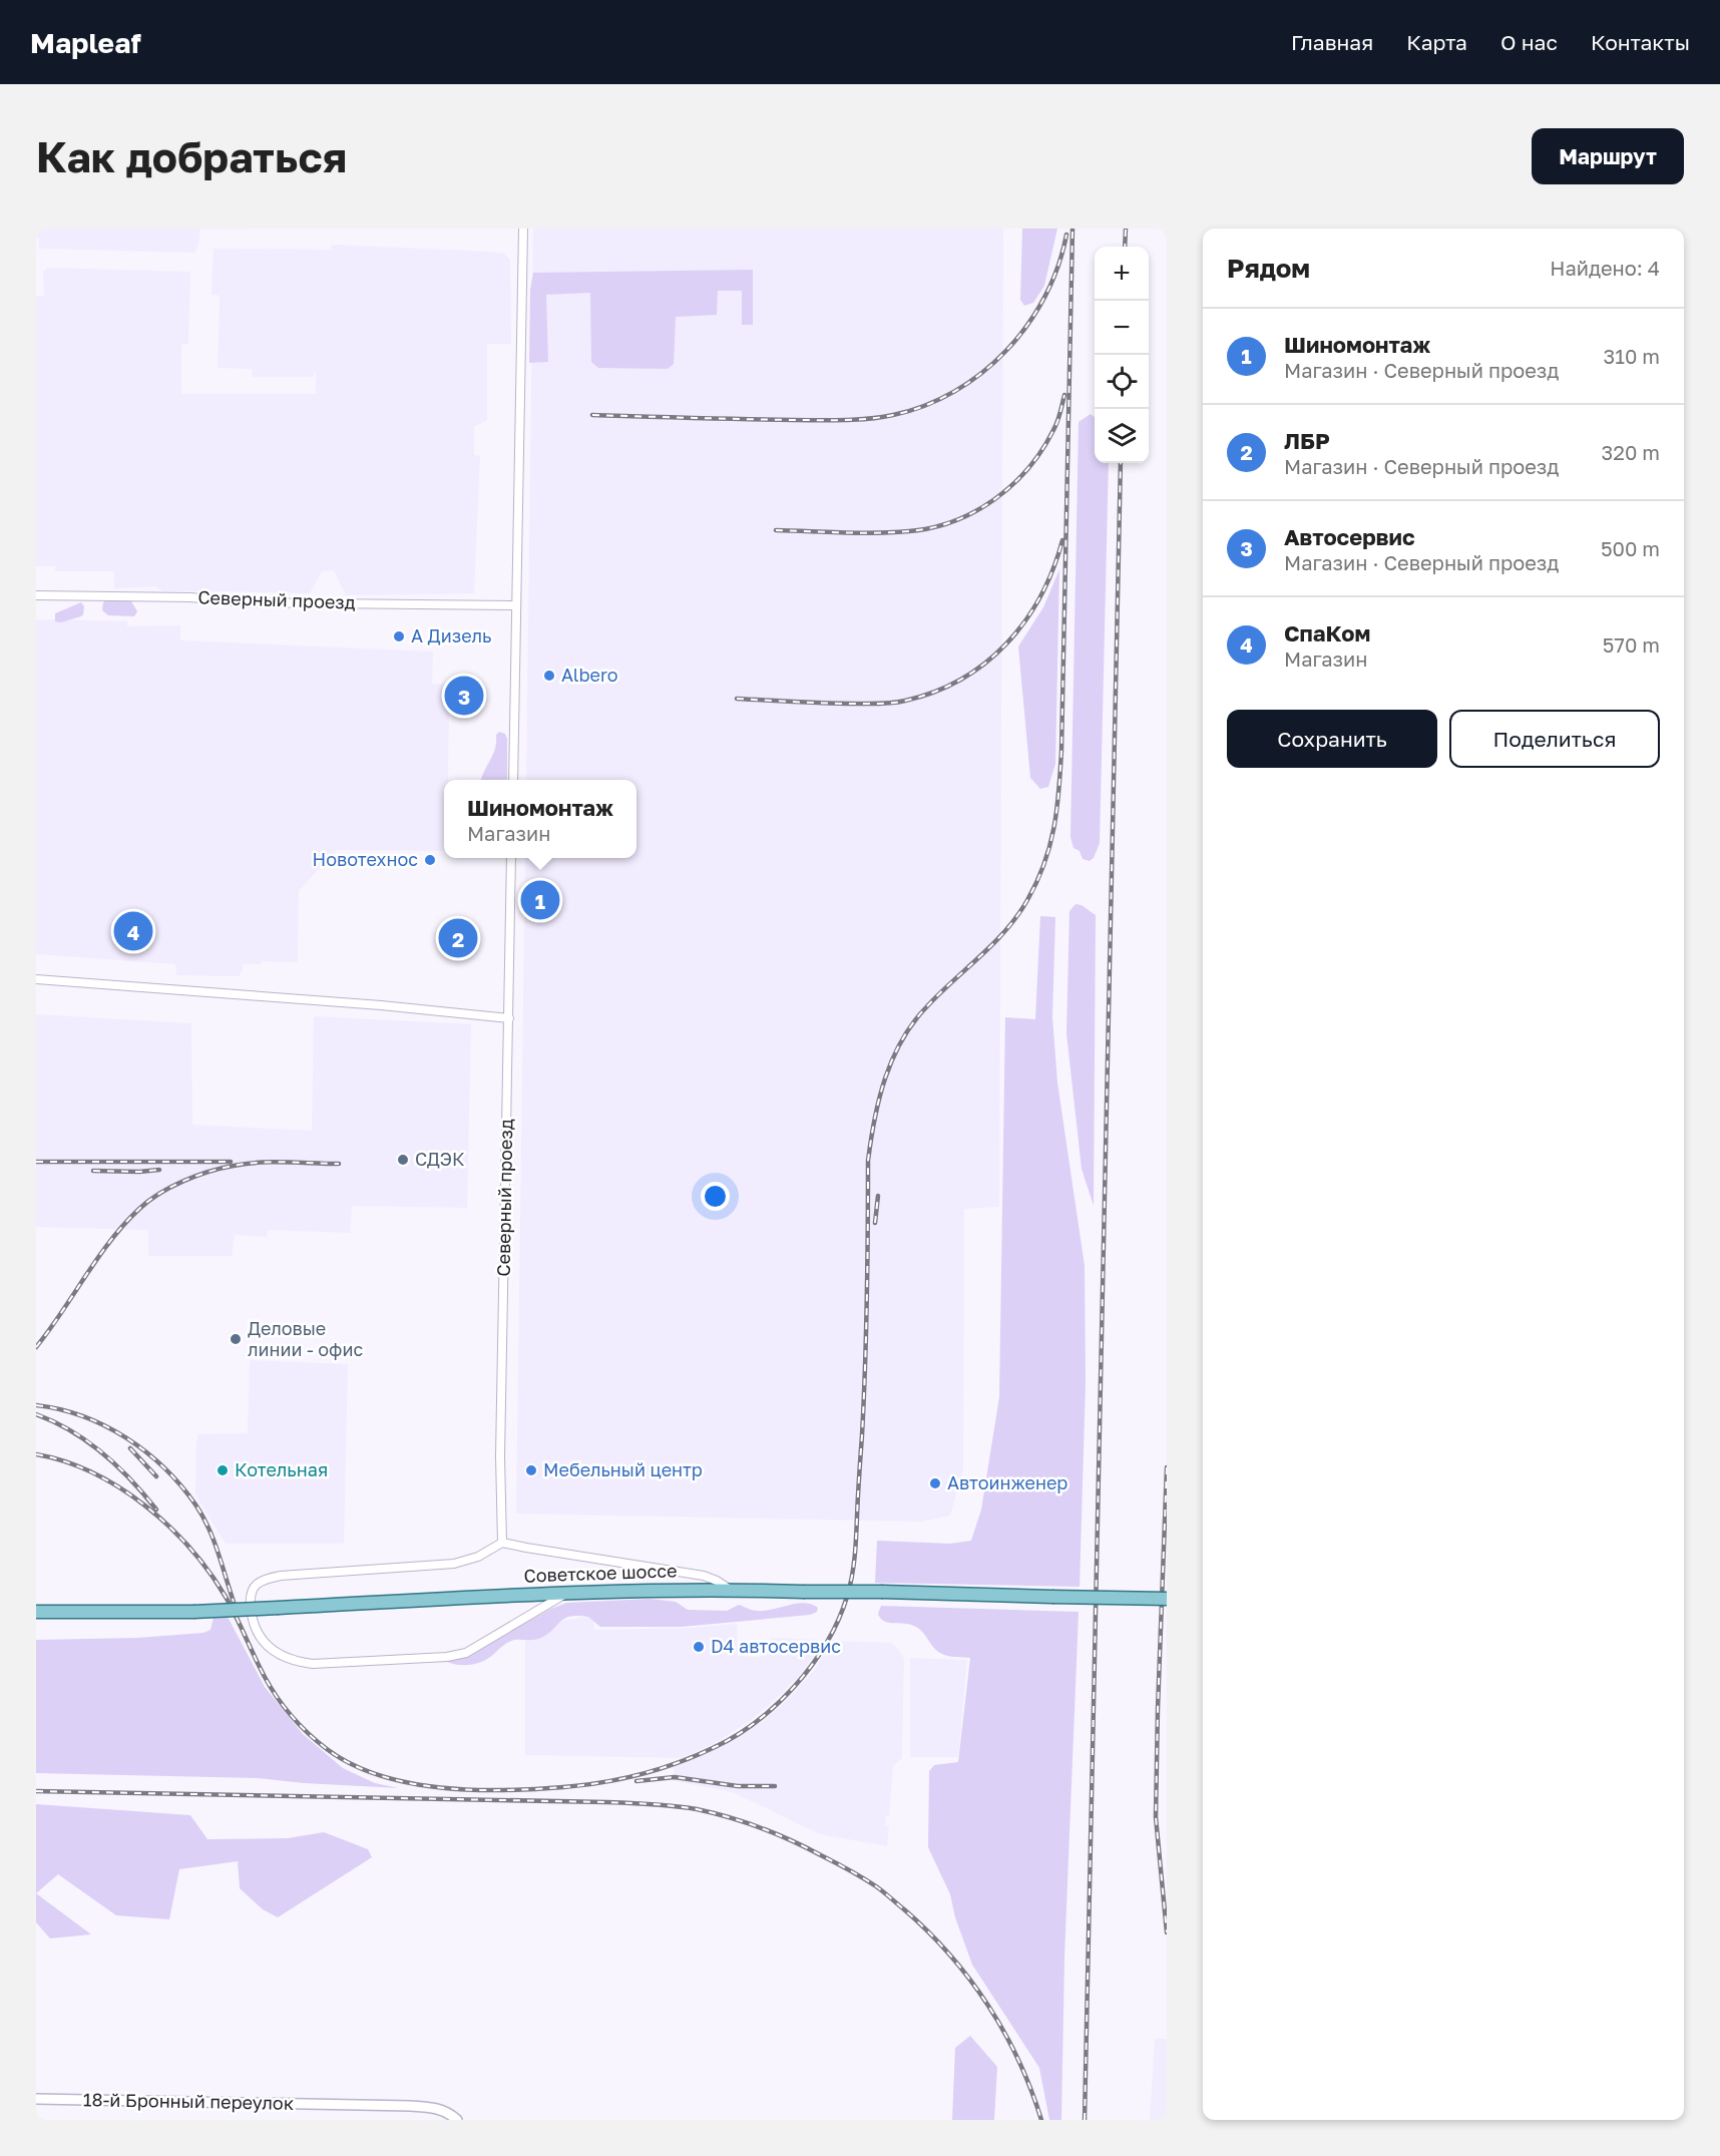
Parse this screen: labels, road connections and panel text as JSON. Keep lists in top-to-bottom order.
{
  "streets": {
    "main road": ["Советское шоссе"],
    "street": ["Северный проезд", "18-й Бронный переулок"]
  },
  "places": [
    "А Дизель",
    "Albero",
    "Новотехнос",
    "СДЭК",
    "Деловые линии - офис",
    "Котельная",
    "Мебельный центр",
    "Автоинженер",
    "D4 автосервис"
  ],
  "page": {
    "header": "Mapleaf",
    "nav": [
      "Главная",
      "Карта",
      "О нас",
      "Контакты"
    ],
    "buttons": [
      "Маршрут",
      ["Сохранить", "Поделиться"]
    ],
    "title": "Как добраться",
    "heading": ["Рядом", "Найдено: 4"],
    "map_buttons": ["+", "−"],
    "list": [
      {
        "mark": "1",
        "name": "Шиномонтаж",
        "note": "Магазин · Северный проезд",
        "value": "310 m"
      },
      {
        "mark": "2",
        "name": "ЛБР",
        "note": "Магазин · Северный проезд",
        "value": "320 m"
      },
      {
        "mark": "3",
        "name": "Автосервис",
        "note": "Магазин · Северный проезд",
        "value": "500 m"
      },
      {
        "mark": "4",
        "name": "СпаКом",
        "note": "Магазин",
        "value": "570 m"
      }
    ],
    "pins": [
      "3",
      "1",
      "4",
      "2"
    ],
    "popup": ["Шиномонтаж", "Магазин"]
  }
}
